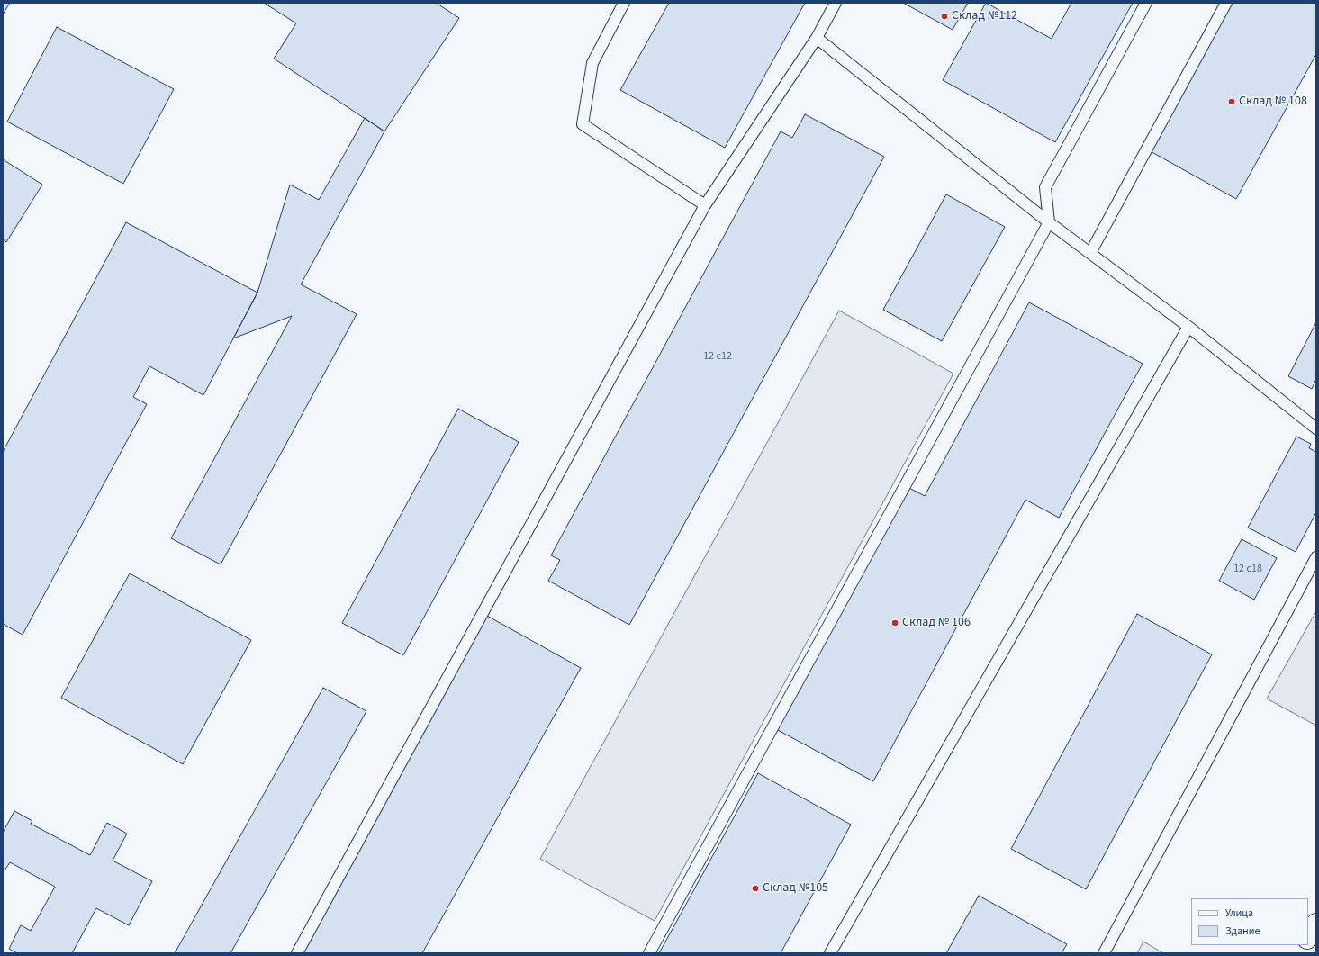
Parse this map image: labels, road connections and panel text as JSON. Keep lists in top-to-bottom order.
{
  "places": [
    "Склад №112",
    "Склад № 108",
    "Склад № 106",
    "Склад №105"
  ],
  "house_numbers": ["12 с12", "12 с18"],
  "legend": ["Улица", "Здание"]
}
